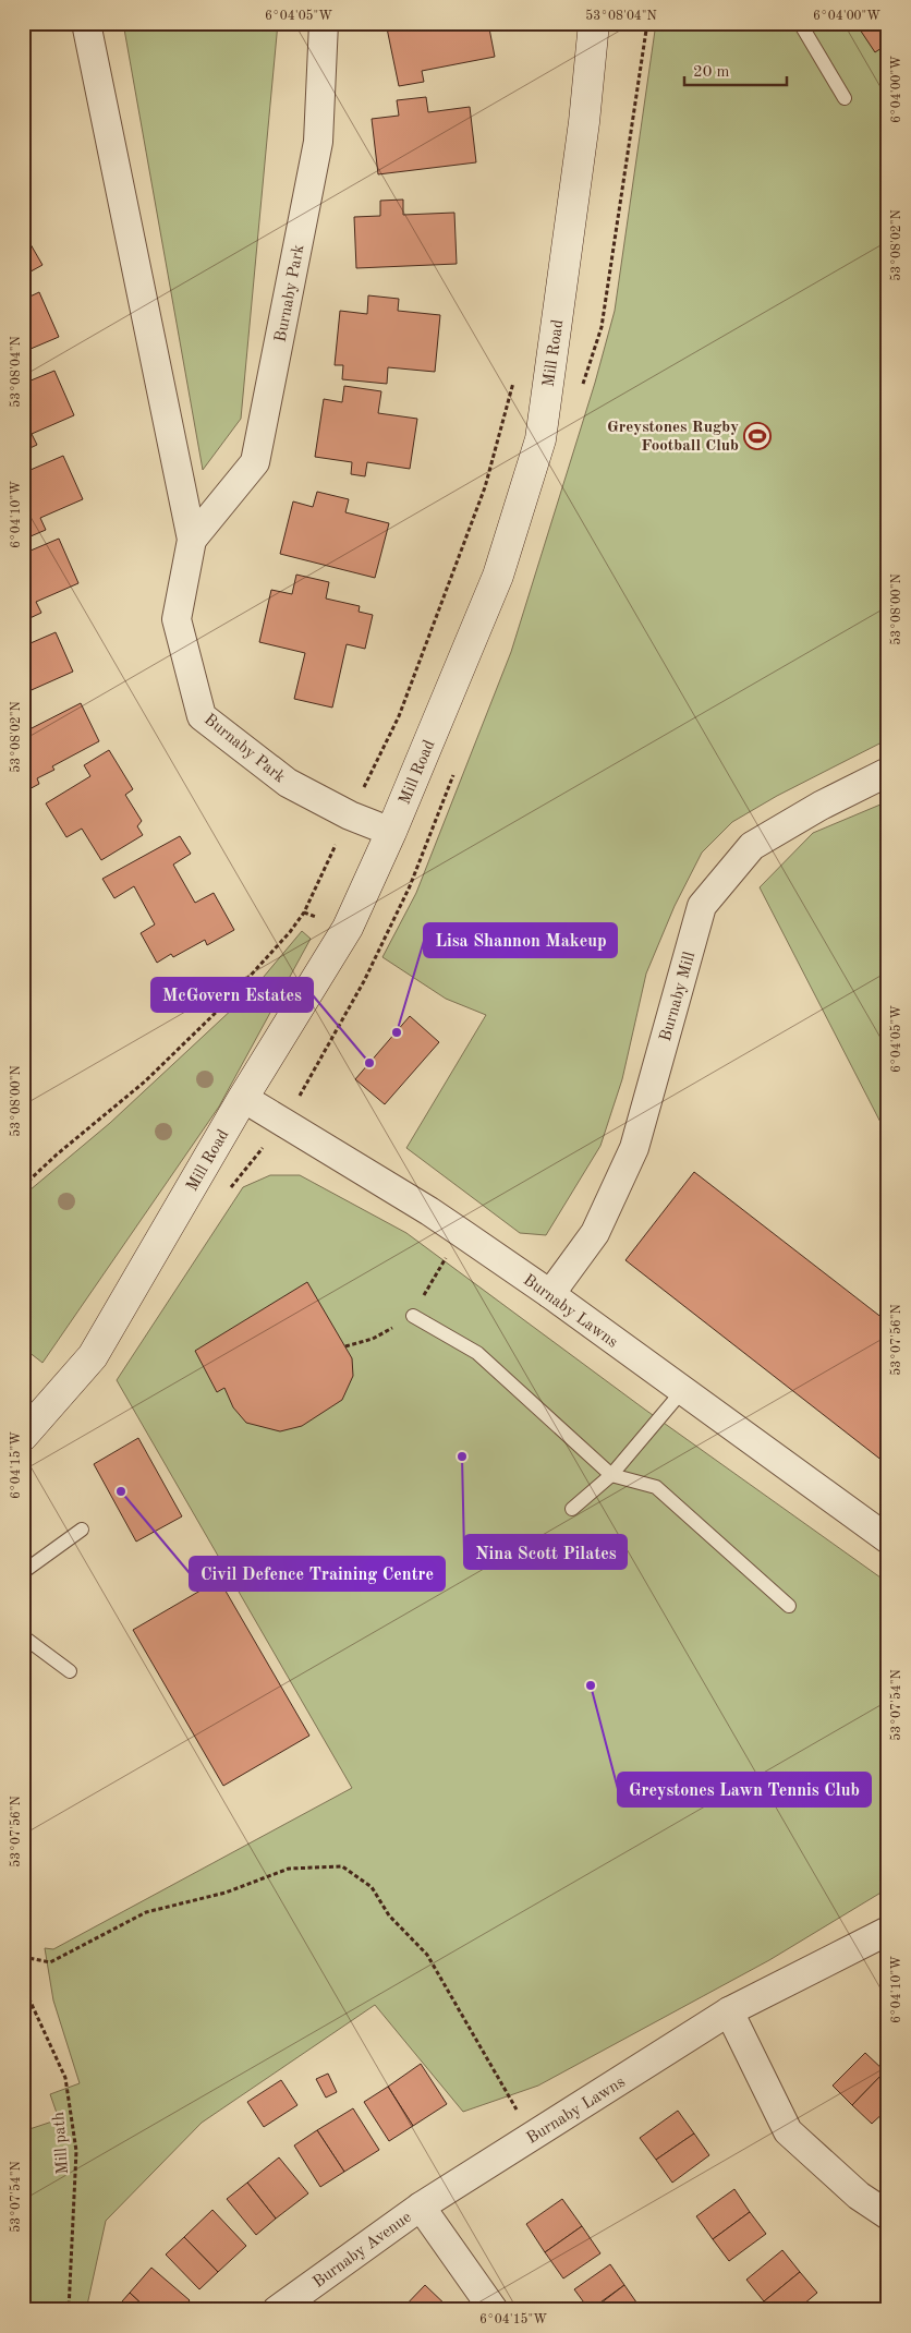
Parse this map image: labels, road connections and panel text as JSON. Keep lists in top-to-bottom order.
{
  "streets": {
    "main road": ["Mill Road"],
    "street": [
      "Burnaby Park",
      "Burnaby Mill",
      "Burnaby Lawns",
      "Burnaby Avenue"
    ],
    "path": ["Mill path"]
  },
  "crossings": [
    ["Burnaby Park", "Mill Road"],
    ["Mill Road", "Burnaby Lawns"],
    ["Burnaby Mill", "Burnaby Lawns"],
    ["Burnaby Lawns", "Burnaby Avenue"]
  ],
  "places": {
    "sports": ["Greystones Rugby Football Club"],
    "other": [
      "Lisa Shannon Makeup",
      "McGovern Estates",
      "Nina Scott Pilates",
      "Civil Defence Training Centre",
      "Greystones Lawn Tennis Club"
    ]
  },
  "scale_bar": "20 m",
  "coordinates": [
    "6°04'05\"W",
    "53°08'04\"N",
    "6°04'00\"W",
    "53°08'02\"N",
    "6°04'10\"W",
    "53°08'00\"N",
    "53°07'56\"N",
    "6°04'15\"W",
    "53°07'54\"N"
  ]
}
